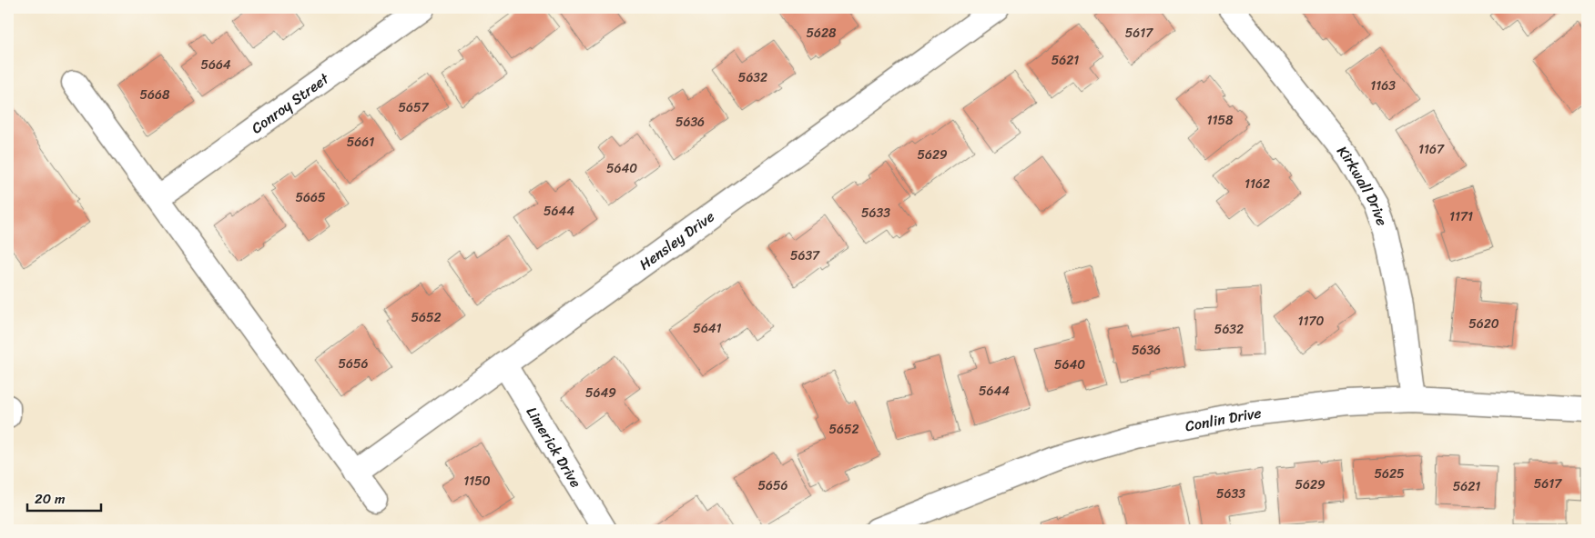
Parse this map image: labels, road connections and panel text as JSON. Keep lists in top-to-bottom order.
{
  "streets": {
    "street": [
      "Conroy Street",
      "Kirkwall Drive",
      "Hensley Drive",
      "Conlin Drive",
      "Limerick Drive"
    ]
  },
  "crossings": [
    ["Kirkwall Drive", "Conlin Drive"],
    ["Hensley Drive", "Limerick Drive"]
  ],
  "house_numbers": [
    "5628",
    "5617",
    "5621",
    "5664",
    "5632",
    "1163",
    "5668",
    "5657",
    "1158",
    "5636",
    "5661",
    "1167",
    "5629",
    "5640",
    "1162",
    "5665",
    "5644",
    "5633",
    "1171",
    "5637",
    "5652",
    "1170",
    "5620",
    "5641",
    "5632",
    "5636",
    "5656",
    "5640",
    "5644",
    "5649",
    "5652",
    "5625",
    "1150",
    "5617",
    "5629",
    "5656",
    "5621",
    "5633"
  ],
  "scale_bar": "20 m"
}
